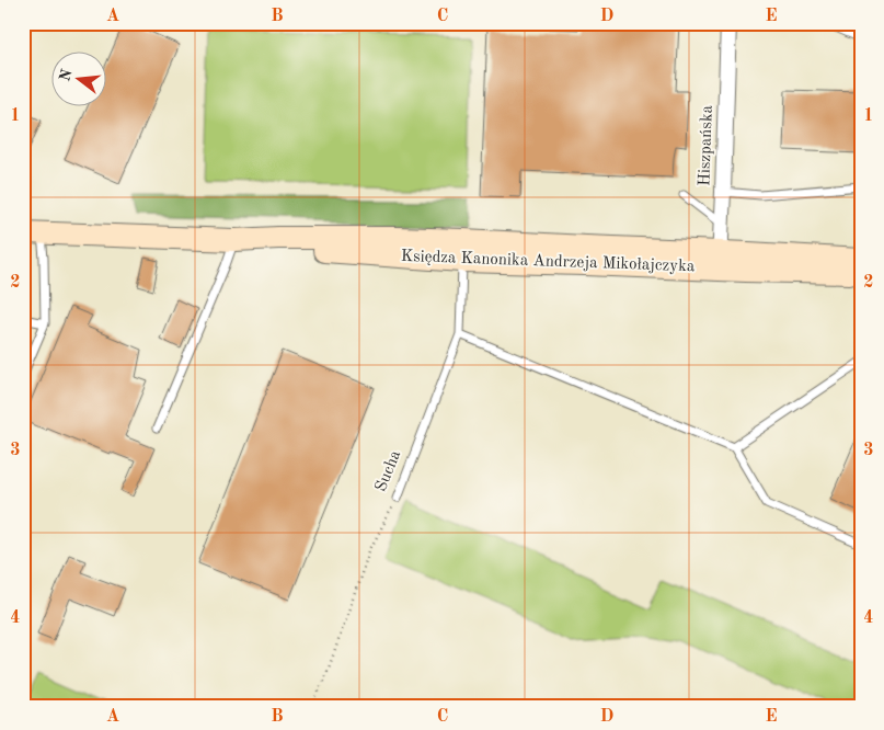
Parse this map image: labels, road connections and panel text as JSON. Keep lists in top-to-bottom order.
{
  "streets": {
    "main road": ["Księdza Kanonika Andrzeja Mikołajczyka"],
    "street": ["Hiszpańska"],
    "lane": ["Sucha"]
  },
  "crossings": [
    ["Hiszpańska", "Księdza Kanonika Andrzeja Mikołajczyka"],
    ["Księdza Kanonika Andrzeja Mikołajczyka", "Sucha"]
  ],
  "north": "left",
  "grid": {
    "columns": [
      "A",
      "B",
      "C",
      "D",
      "E"
    ],
    "rows": [
      "1",
      "2",
      "3",
      "4"
    ]
  }
}
